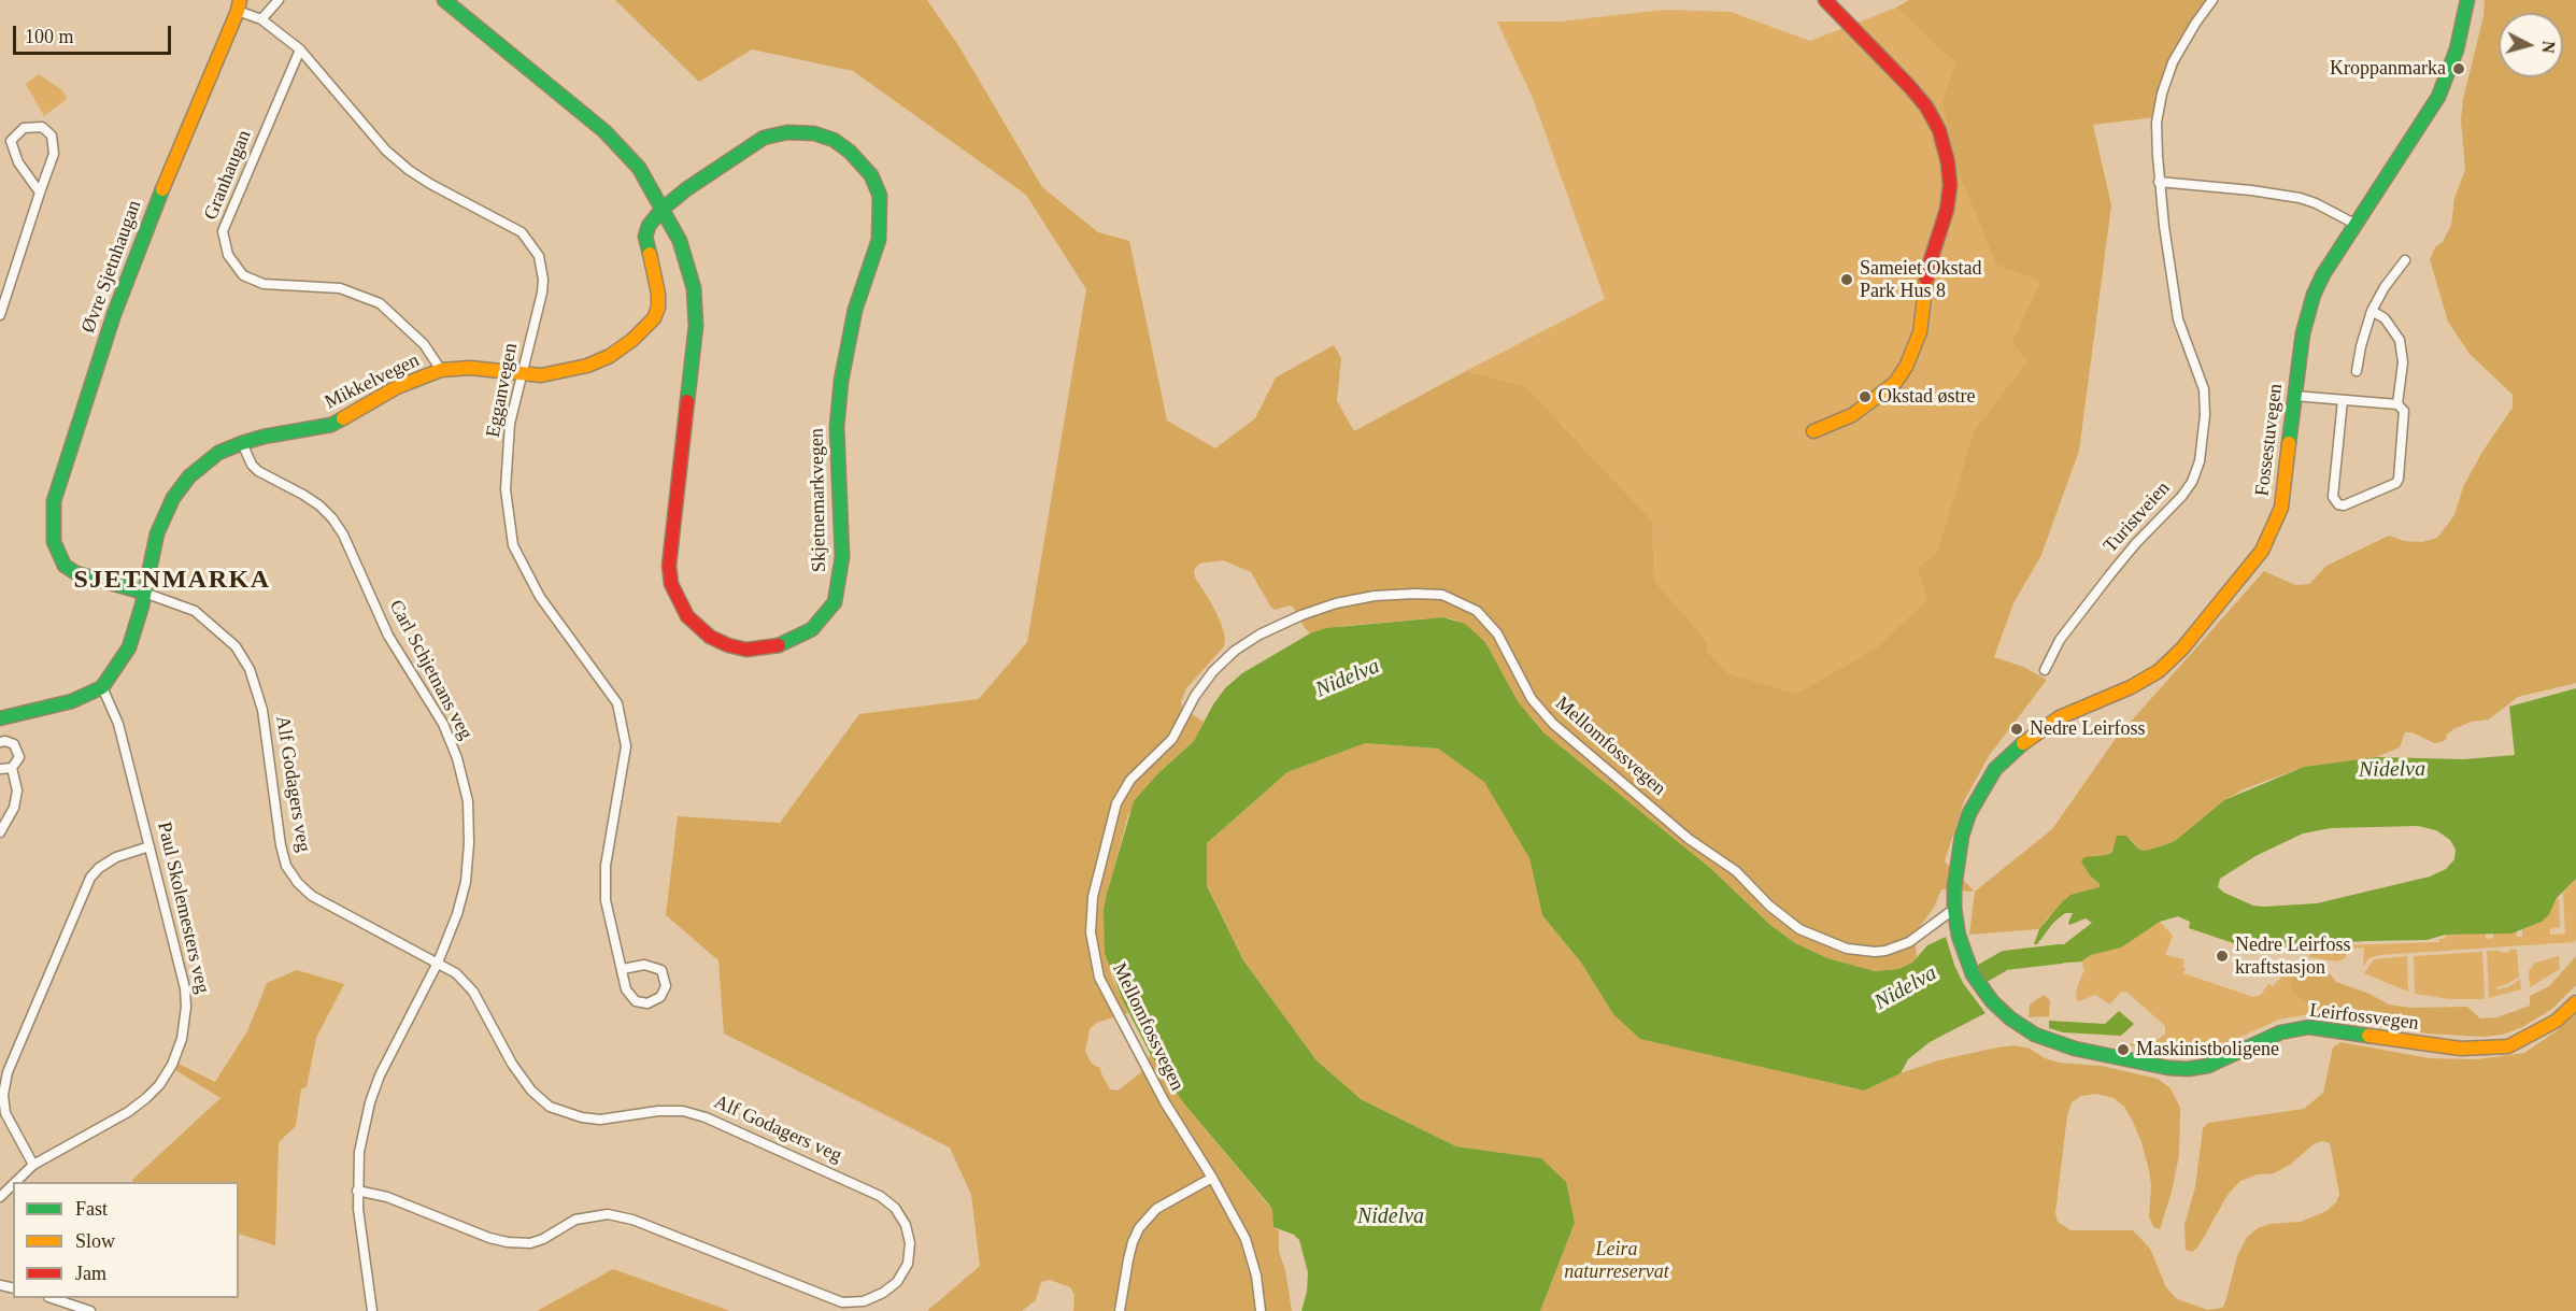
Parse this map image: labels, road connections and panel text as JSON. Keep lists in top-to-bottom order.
{
  "streets": {
    "street": [
      "Granhaugan",
      "Øvre Sjetnhaugan",
      "Mikkelvegen",
      "Egganvegen",
      "Fossestuvegen",
      "Skjetnemarkvegen",
      "Turistveien",
      "Carl Schjetnans veg",
      "Mellomfossvegen",
      "Alf Godagers veg",
      "Paul Skolemesters veg",
      "Leirfossvegen"
    ]
  },
  "crossings": [
    ["Granhaugan", "Mikkelvegen"],
    ["Granhaugan", "Egganvegen"],
    ["Øvre Sjetnhaugan", "Egganvegen"],
    ["Øvre Sjetnhaugan", "Alf Godagers veg"],
    ["Mikkelvegen", "Egganvegen"],
    ["Mikkelvegen", "Skjetnemarkvegen"],
    ["Mikkelvegen", "Carl Schjetnans veg"],
    ["Mikkelvegen", "Alf Godagers veg"],
    ["Fossestuvegen", "Mellomfossvegen"],
    ["Fossestuvegen", "Leirfossvegen"],
    ["Carl Schjetnans veg", "Alf Godagers veg"]
  ],
  "districts": ["SJETNMARKA"],
  "water": ["Nidelva"],
  "parks": ["Leira naturreservat"],
  "places": [
    "Kroppanmarka",
    "Sameiet Okstad Park Hus 8",
    "Okstad østre",
    "Nedre Leirfoss",
    "Nedre Leirfoss kraftstasjon",
    "Maskinistboligene"
  ],
  "legend": ["Fast", "Slow", "Jam"],
  "scale_bar": "100 m",
  "north": "right"
}
